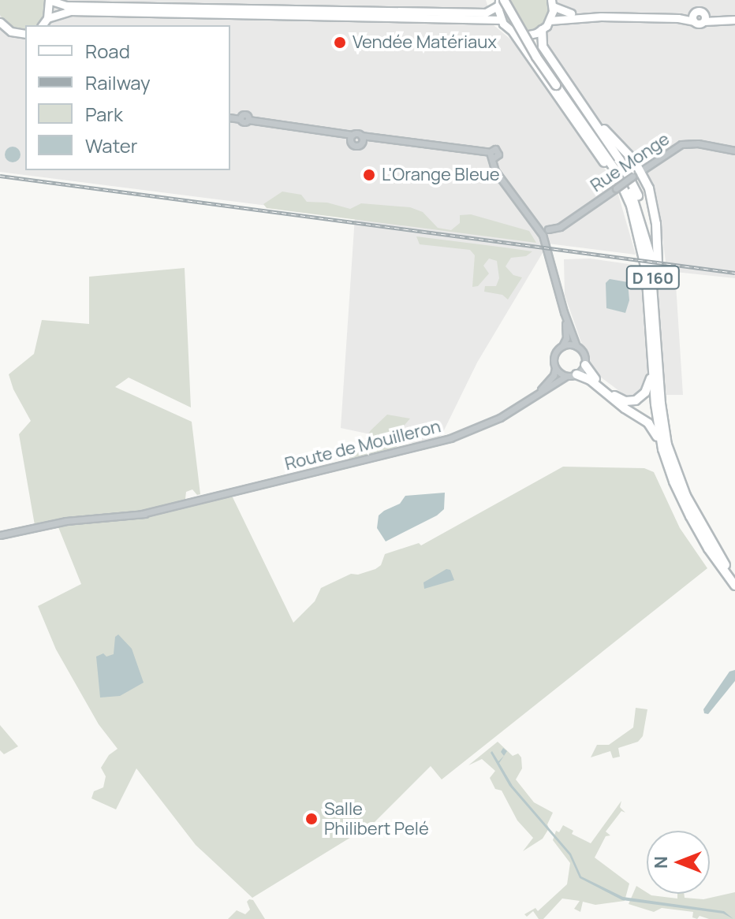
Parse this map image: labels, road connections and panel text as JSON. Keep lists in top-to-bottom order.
{
  "streets": {
    "highway": ["D 160"],
    "street": ["Rue Monge", "Route de Mouilleron"]
  },
  "places": ["Vendée Matériaux", "L'Orange Bleue", "Salle Philibert Pelé"],
  "legend": [
    "Road",
    "Railway",
    "Park",
    "Water"
  ],
  "north": "left"
}
